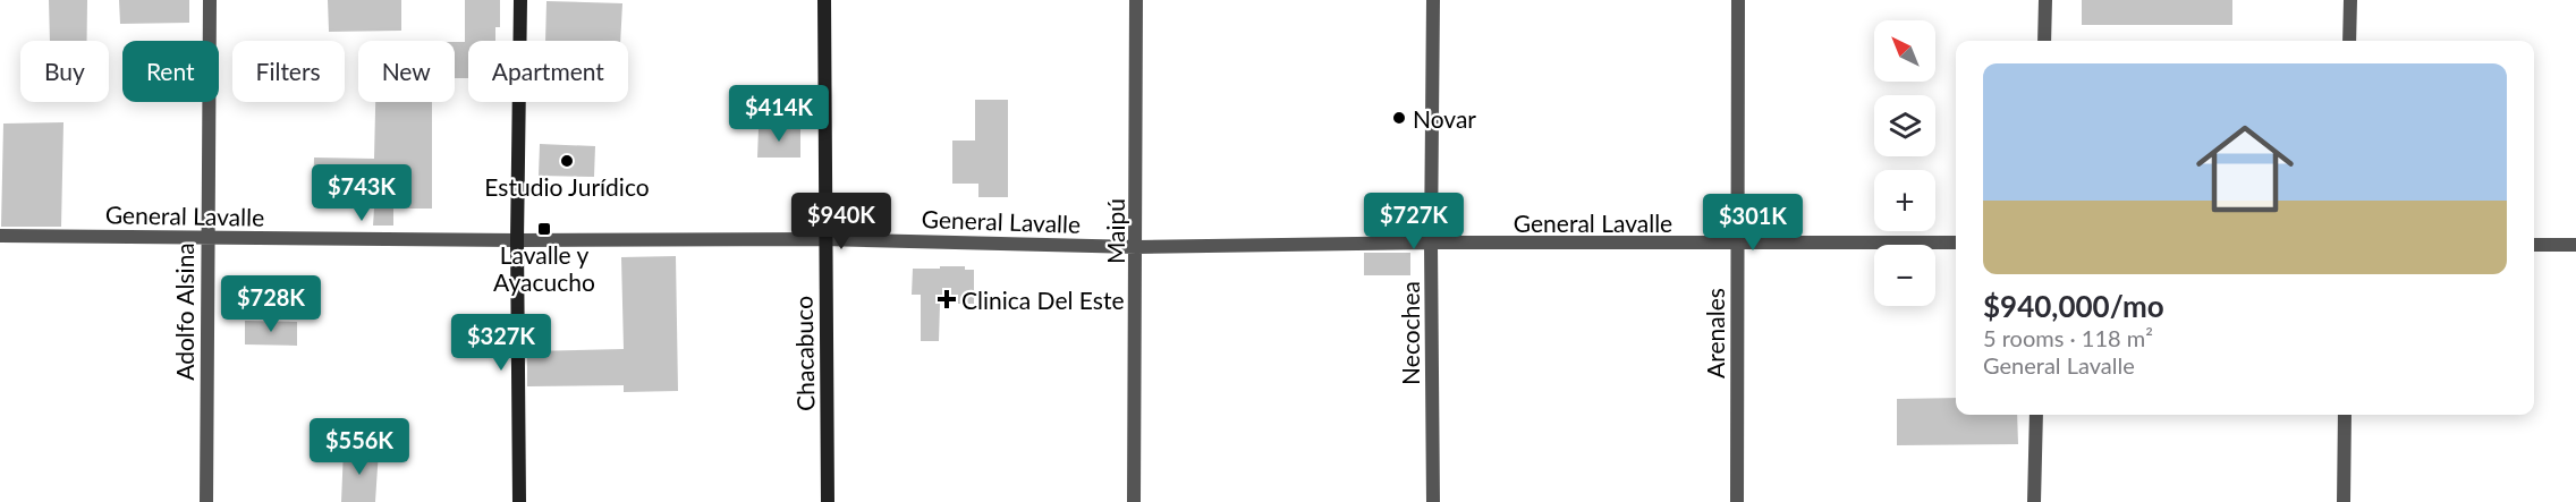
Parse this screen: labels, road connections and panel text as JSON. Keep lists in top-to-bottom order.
{
  "streets": {
    "street": [
      "General Lavalle",
      "Maipú",
      "Adolfo Alsina",
      "Necochea",
      "Arenales",
      "Chacabuco"
    ]
  },
  "crossings": [
    ["General Lavalle", "Maipú"],
    ["General Lavalle", "Adolfo Alsina"],
    ["General Lavalle", "Necochea"],
    ["General Lavalle", "Arenales"],
    ["General Lavalle", "Chacabuco"]
  ],
  "places": {
    "other": ["Novar", "Estudio Jurídico"],
    "transit": ["Lavalle y Ayacucho"],
    "health": ["Clinica Del Este"]
  },
  "north": "top left",
  "page": {
    "map_buttons": ["+", "−"],
    "chip": [
      "Buy",
      "Rent",
      "Filters",
      "New",
      "Apartment"
    ],
    "list": [
      {
        "name": "$940,000/mo",
        "note": "5 rooms · 118 m² · General Lavalle"
      }
    ],
    "price": [
      "$414K",
      "$743K",
      "$940K",
      "$727K",
      "$301K",
      "$728K",
      "$327K",
      "$556K"
    ]
  }
}
